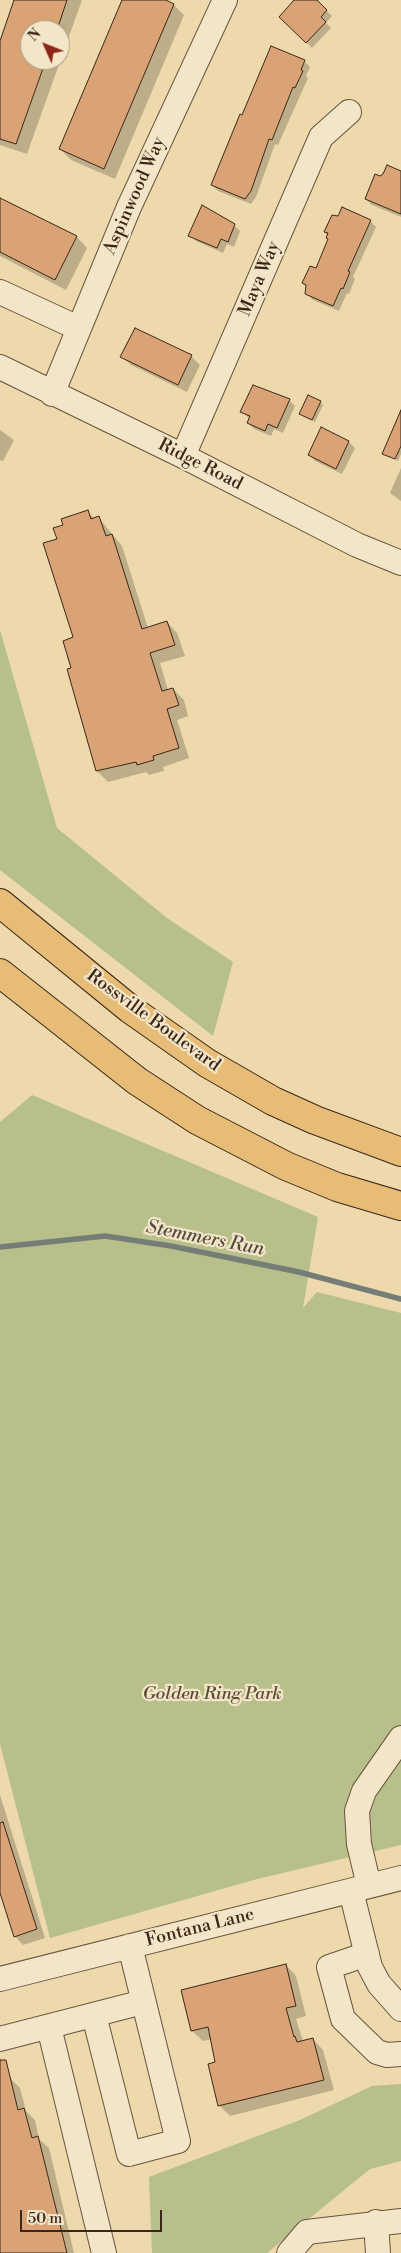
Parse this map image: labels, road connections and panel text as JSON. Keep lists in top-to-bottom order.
{
  "streets": {
    "main road": ["Rossville Boulevard"],
    "street": [
      "Aspinwood Way",
      "Maya Way",
      "Ridge Road",
      "Fontana Lane"
    ]
  },
  "crossings": [
    ["Aspinwood Way", "Ridge Road"],
    ["Maya Way", "Ridge Road"]
  ],
  "water": ["Stemmers Run"],
  "parks": ["Golden Ring Park"],
  "scale_bar": "50 m",
  "north": "top left"
}
